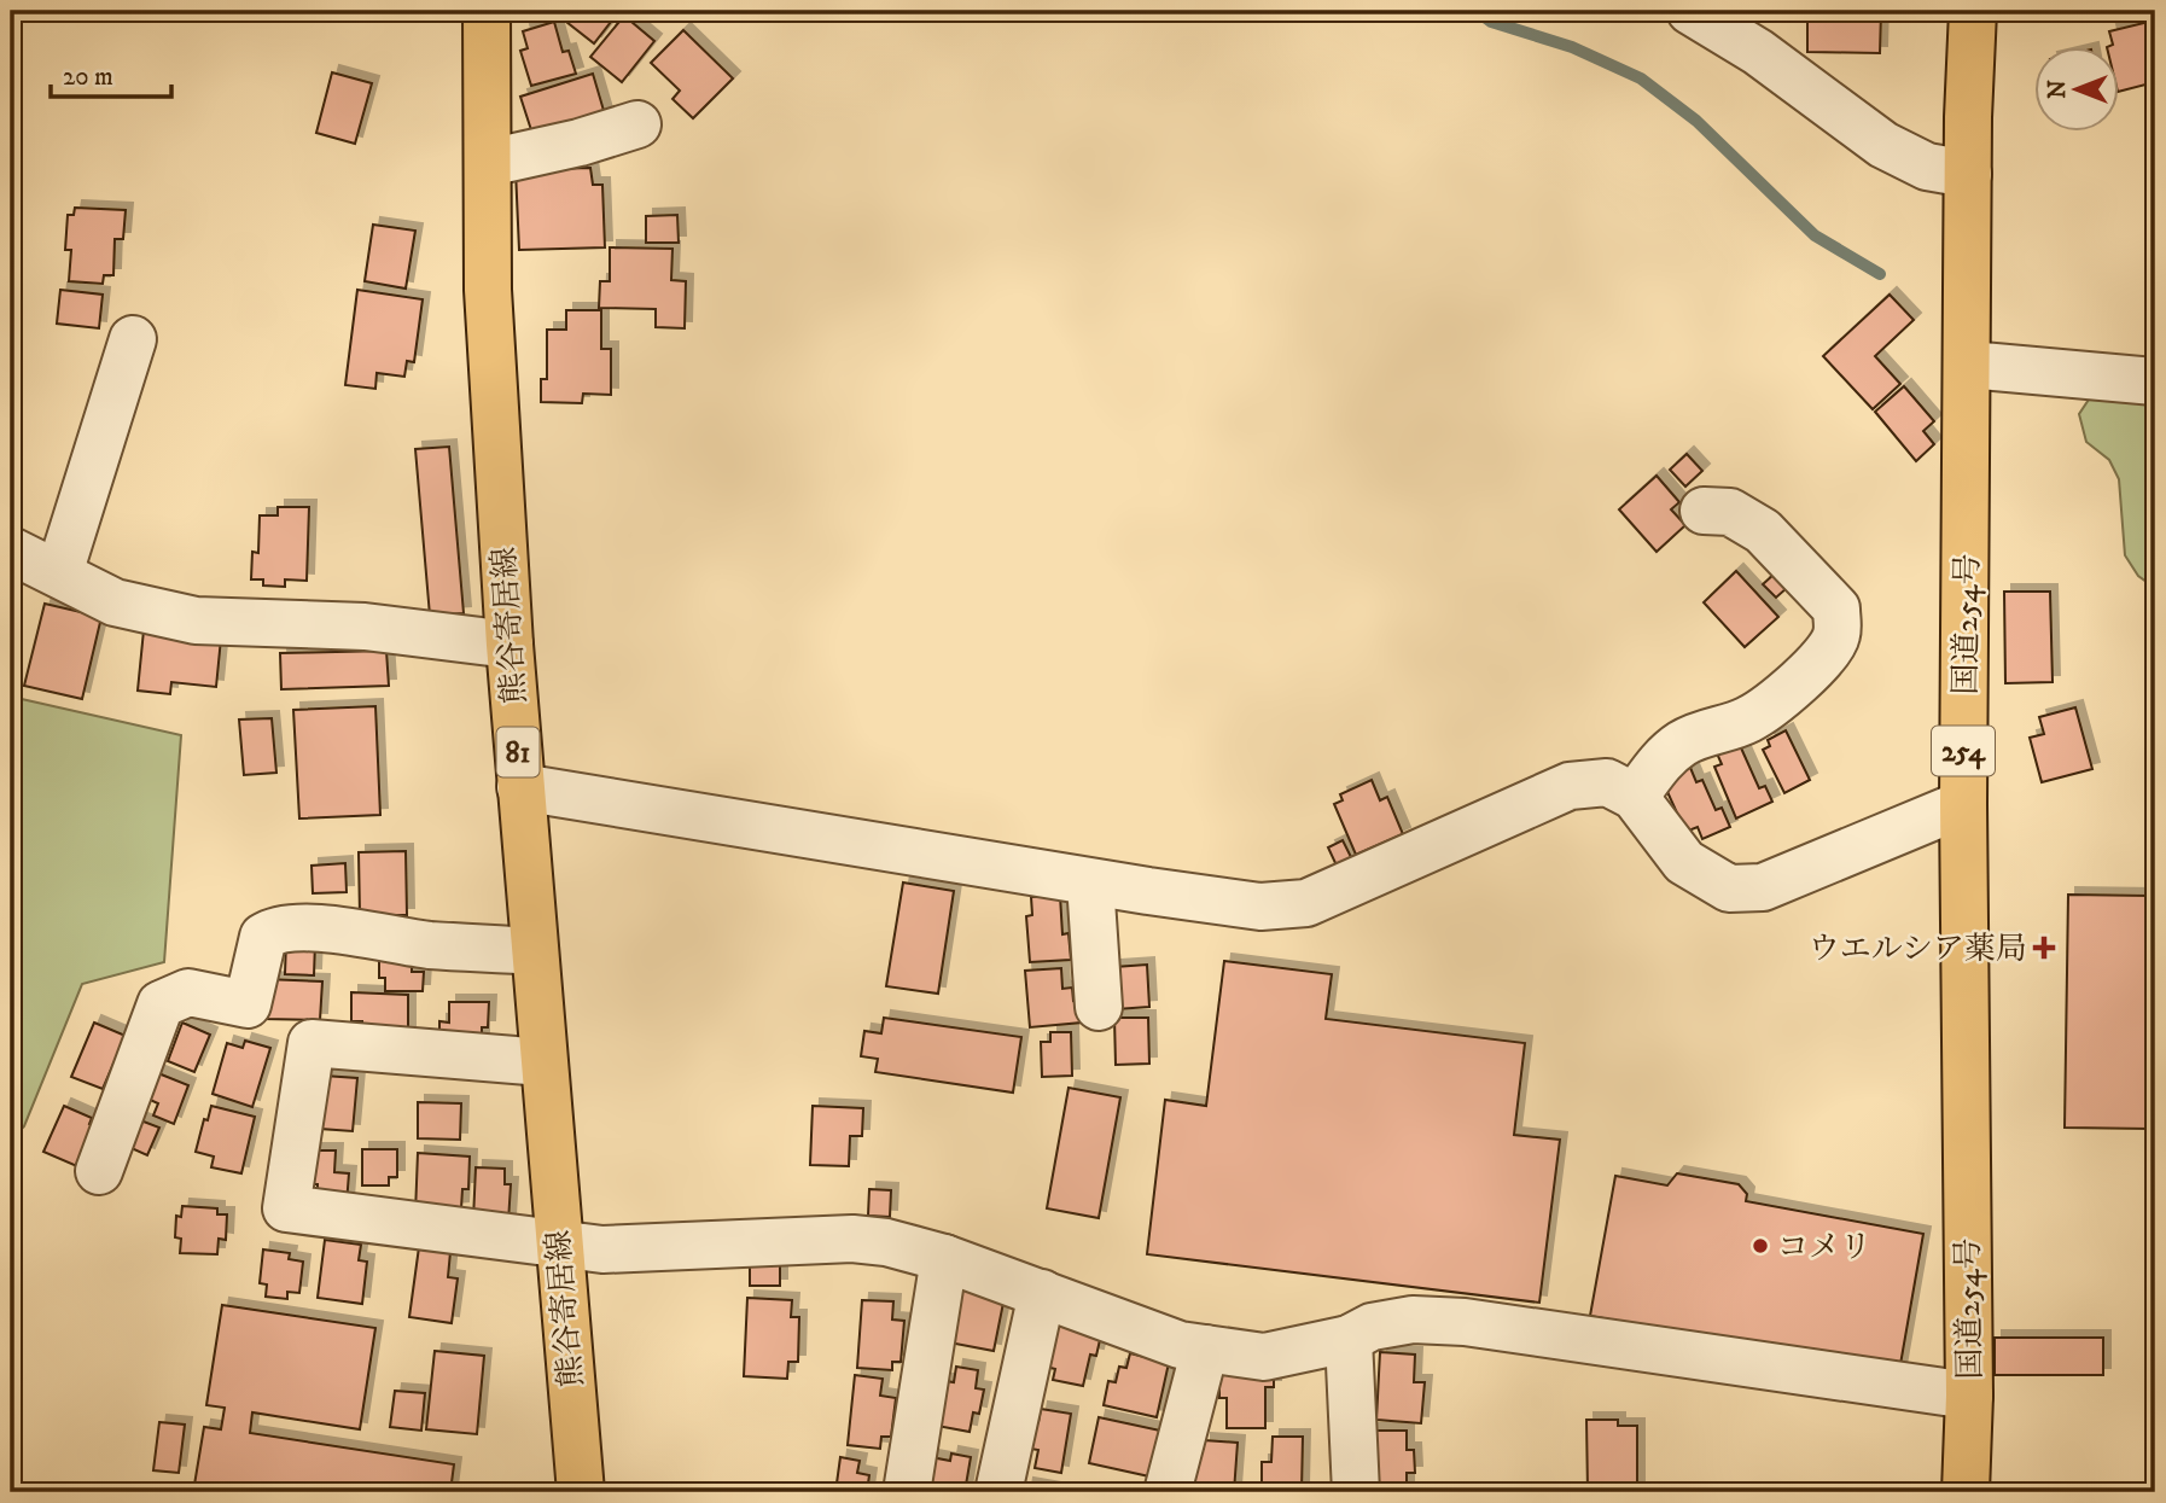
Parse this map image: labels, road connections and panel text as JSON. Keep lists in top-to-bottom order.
{
  "streets": {
    "main road": [
      "国道254号",
      "熊谷寄居線",
      "254",
      "81"
    ]
  },
  "places": {
    "health": ["ウエルシア薬局"],
    "other": ["コメリ"]
  },
  "scale_bar": "20 m",
  "north": "left"
}
